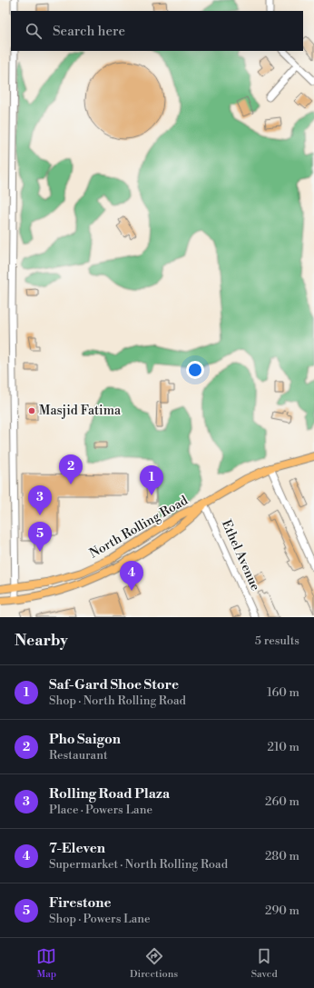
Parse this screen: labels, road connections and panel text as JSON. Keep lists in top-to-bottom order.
{
  "streets": {
    "main road": ["North Rolling Road"],
    "street": ["Ethel Avenue"]
  },
  "crossings": [
    ["North Rolling Road", "Ethel Avenue"]
  ],
  "places": ["Masjid Fatima"],
  "page": {
    "search": "Search here",
    "pins": [
      "2",
      "1",
      "3",
      "5",
      "4"
    ],
    "heading": ["Nearby", "5 results"],
    "list": [
      {
        "mark": "1",
        "name": "Saf-Gard Shoe Store",
        "note": "Shop · North Rolling Road",
        "value": "160 m"
      },
      {
        "mark": "2",
        "name": "Pho Saigon",
        "note": "Restaurant",
        "value": "210 m"
      },
      {
        "mark": "3",
        "name": "Rolling Road Plaza",
        "note": "Place · Powers Lane",
        "value": "260 m"
      },
      {
        "mark": "4",
        "name": "7-Eleven",
        "note": "Supermarket · North Rolling Road",
        "value": "280 m"
      },
      {
        "mark": "5",
        "name": "Firestone",
        "note": "Shop · Powers Lane",
        "value": "290 m"
      }
    ],
    "nav": ["Map", "Directions", "Saved"]
  }
}
